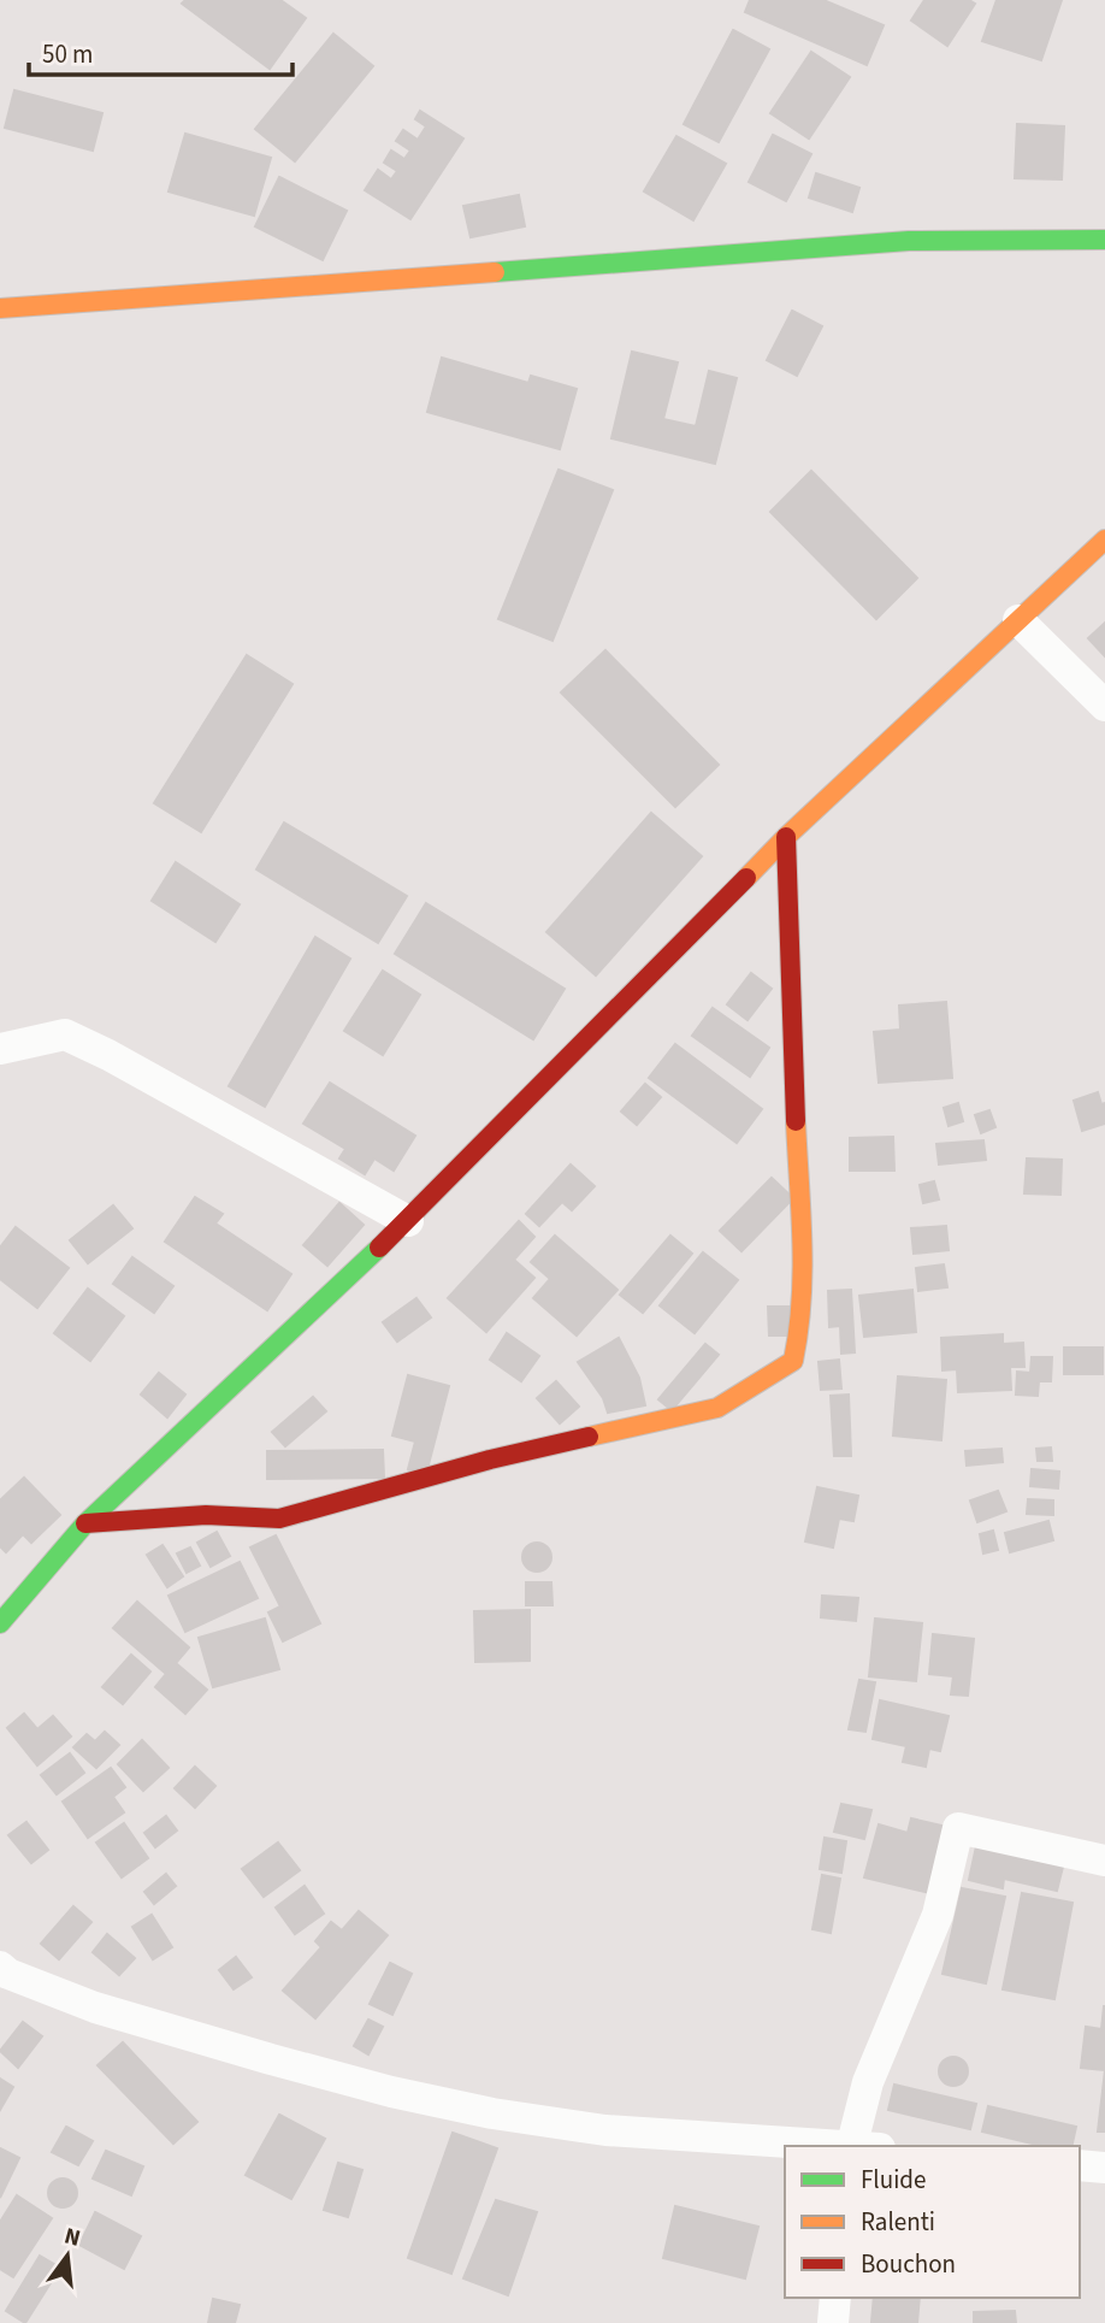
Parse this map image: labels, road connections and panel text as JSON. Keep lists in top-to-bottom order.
{
  "legend": ["Fluide", "Ralenti", "Bouchon"],
  "scale_bar": "50 m",
  "north": "top"
}
